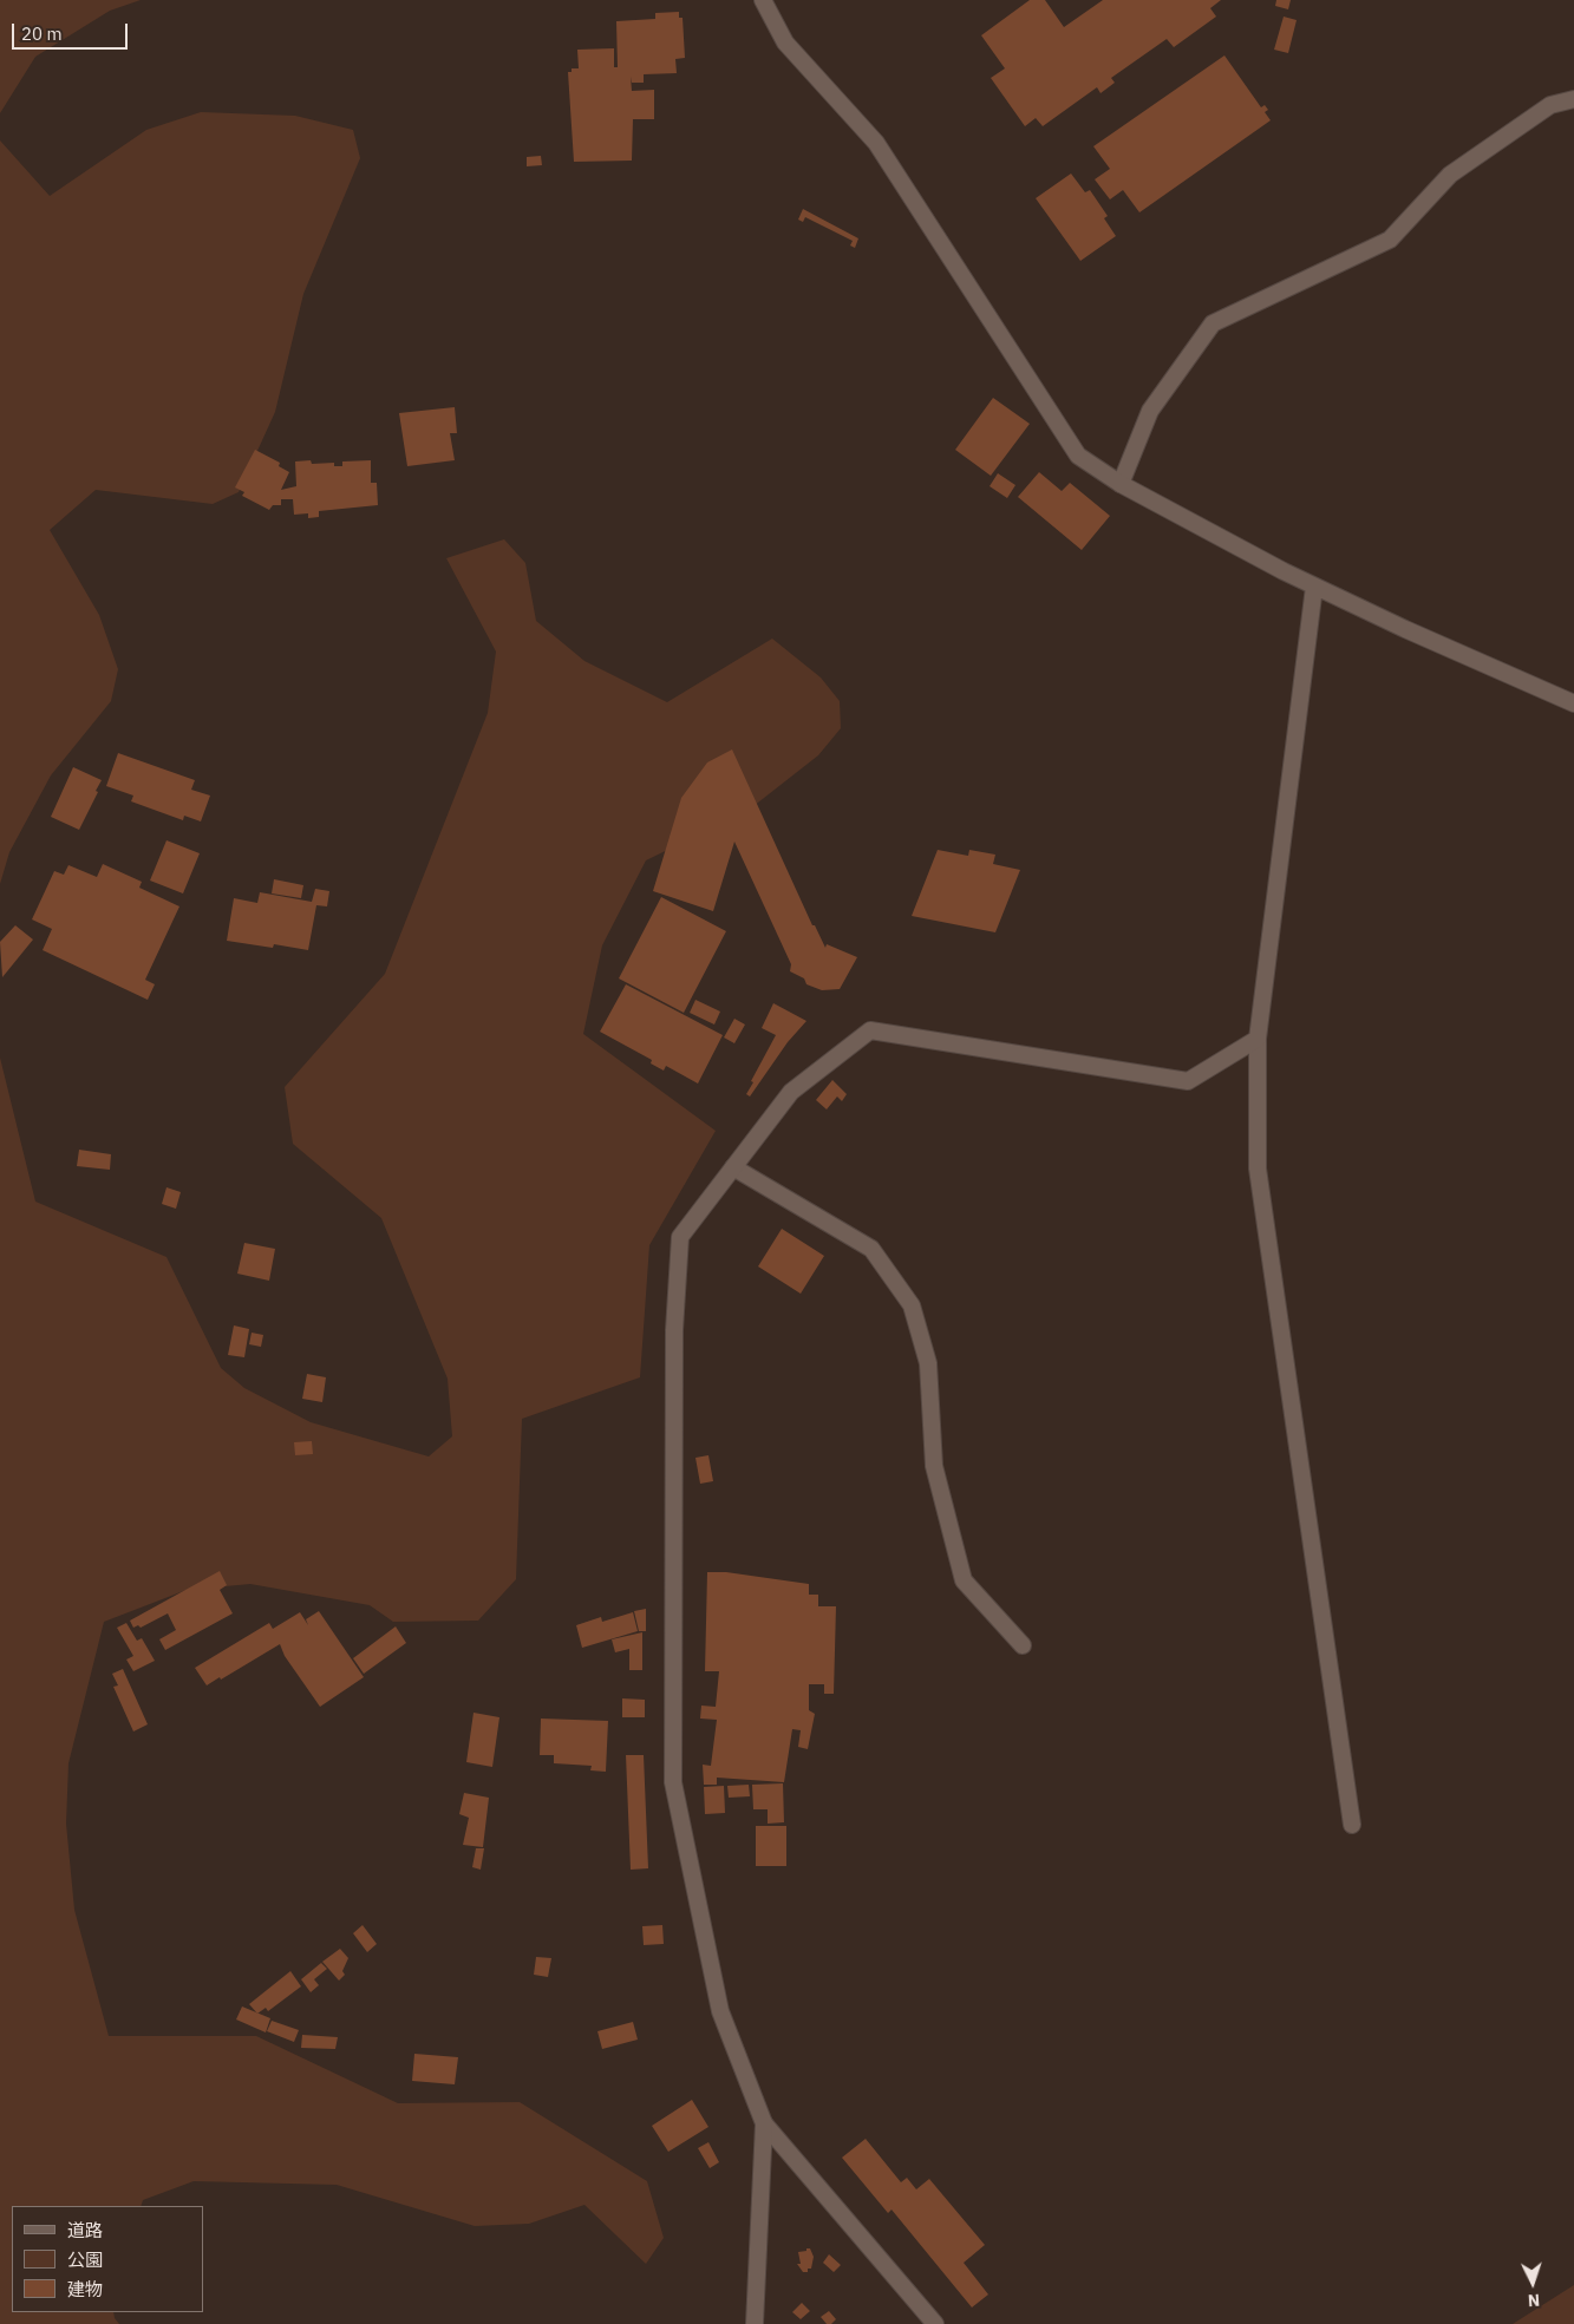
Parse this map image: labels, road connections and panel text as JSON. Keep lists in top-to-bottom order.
{
  "legend": ["道路", "公園", "建物"],
  "scale_bar": "20 m",
  "north": "bottom"
}
